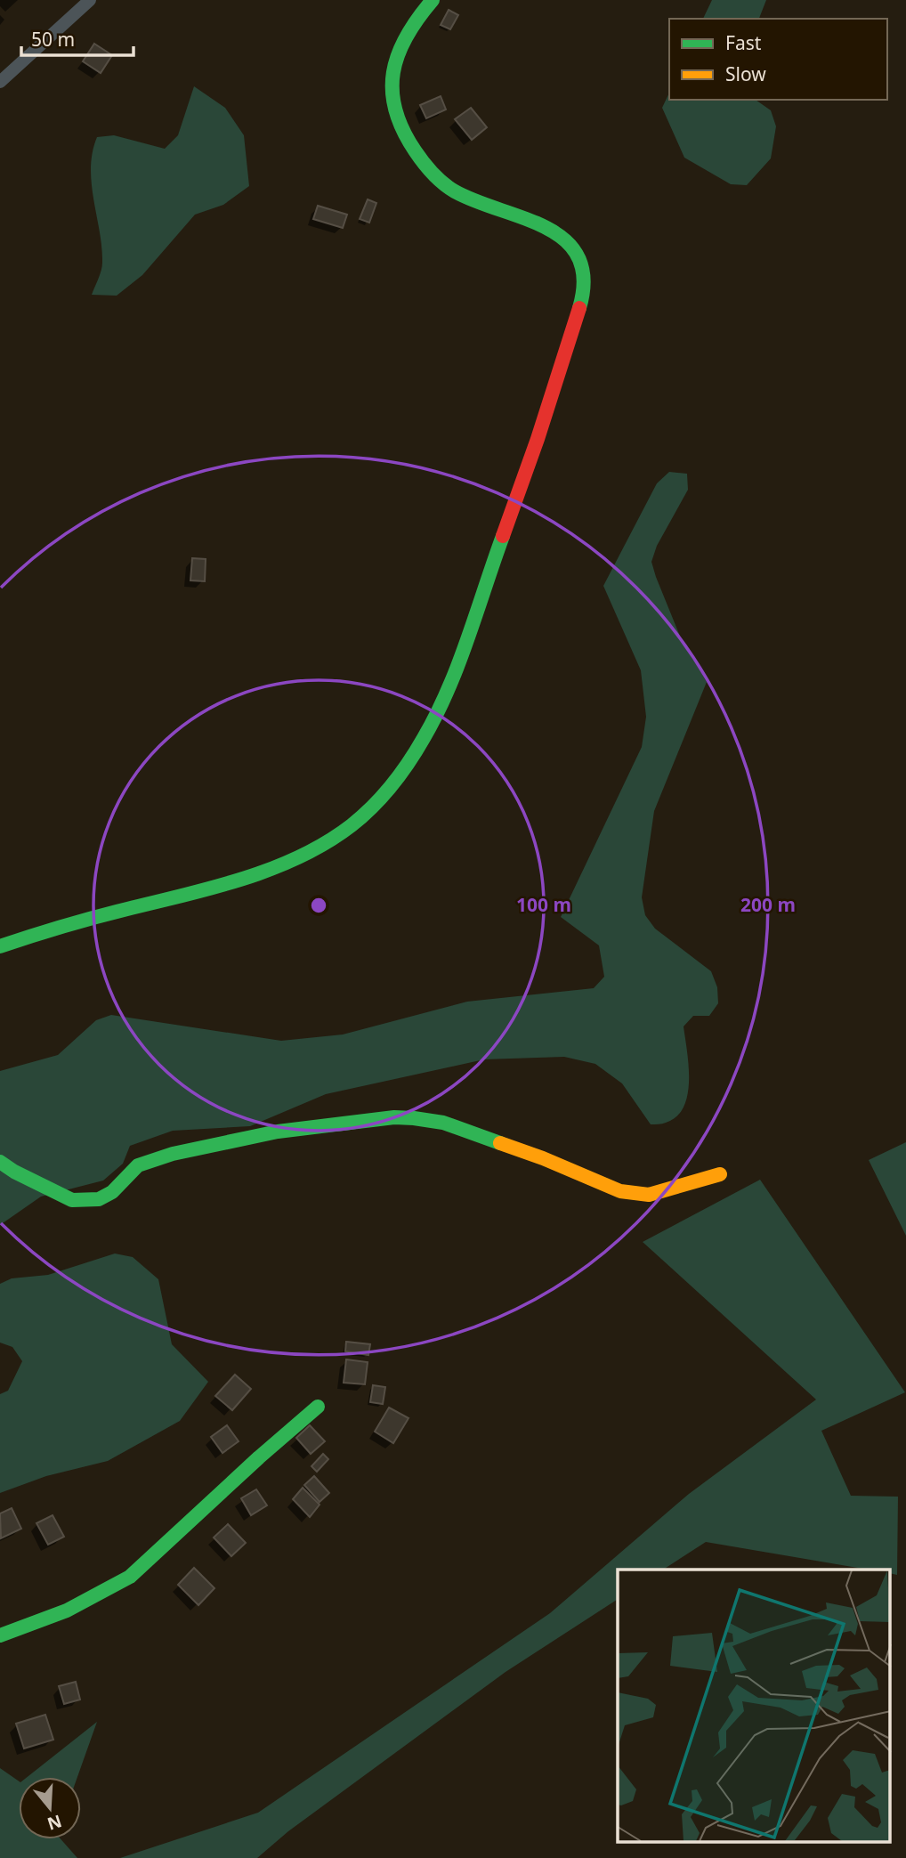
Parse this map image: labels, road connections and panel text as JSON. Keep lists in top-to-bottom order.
{
  "legend": ["Fast", "Slow"],
  "scale_bar": "50 m",
  "north": "bottom",
  "rings": ["100 m", "200 m"]
}
